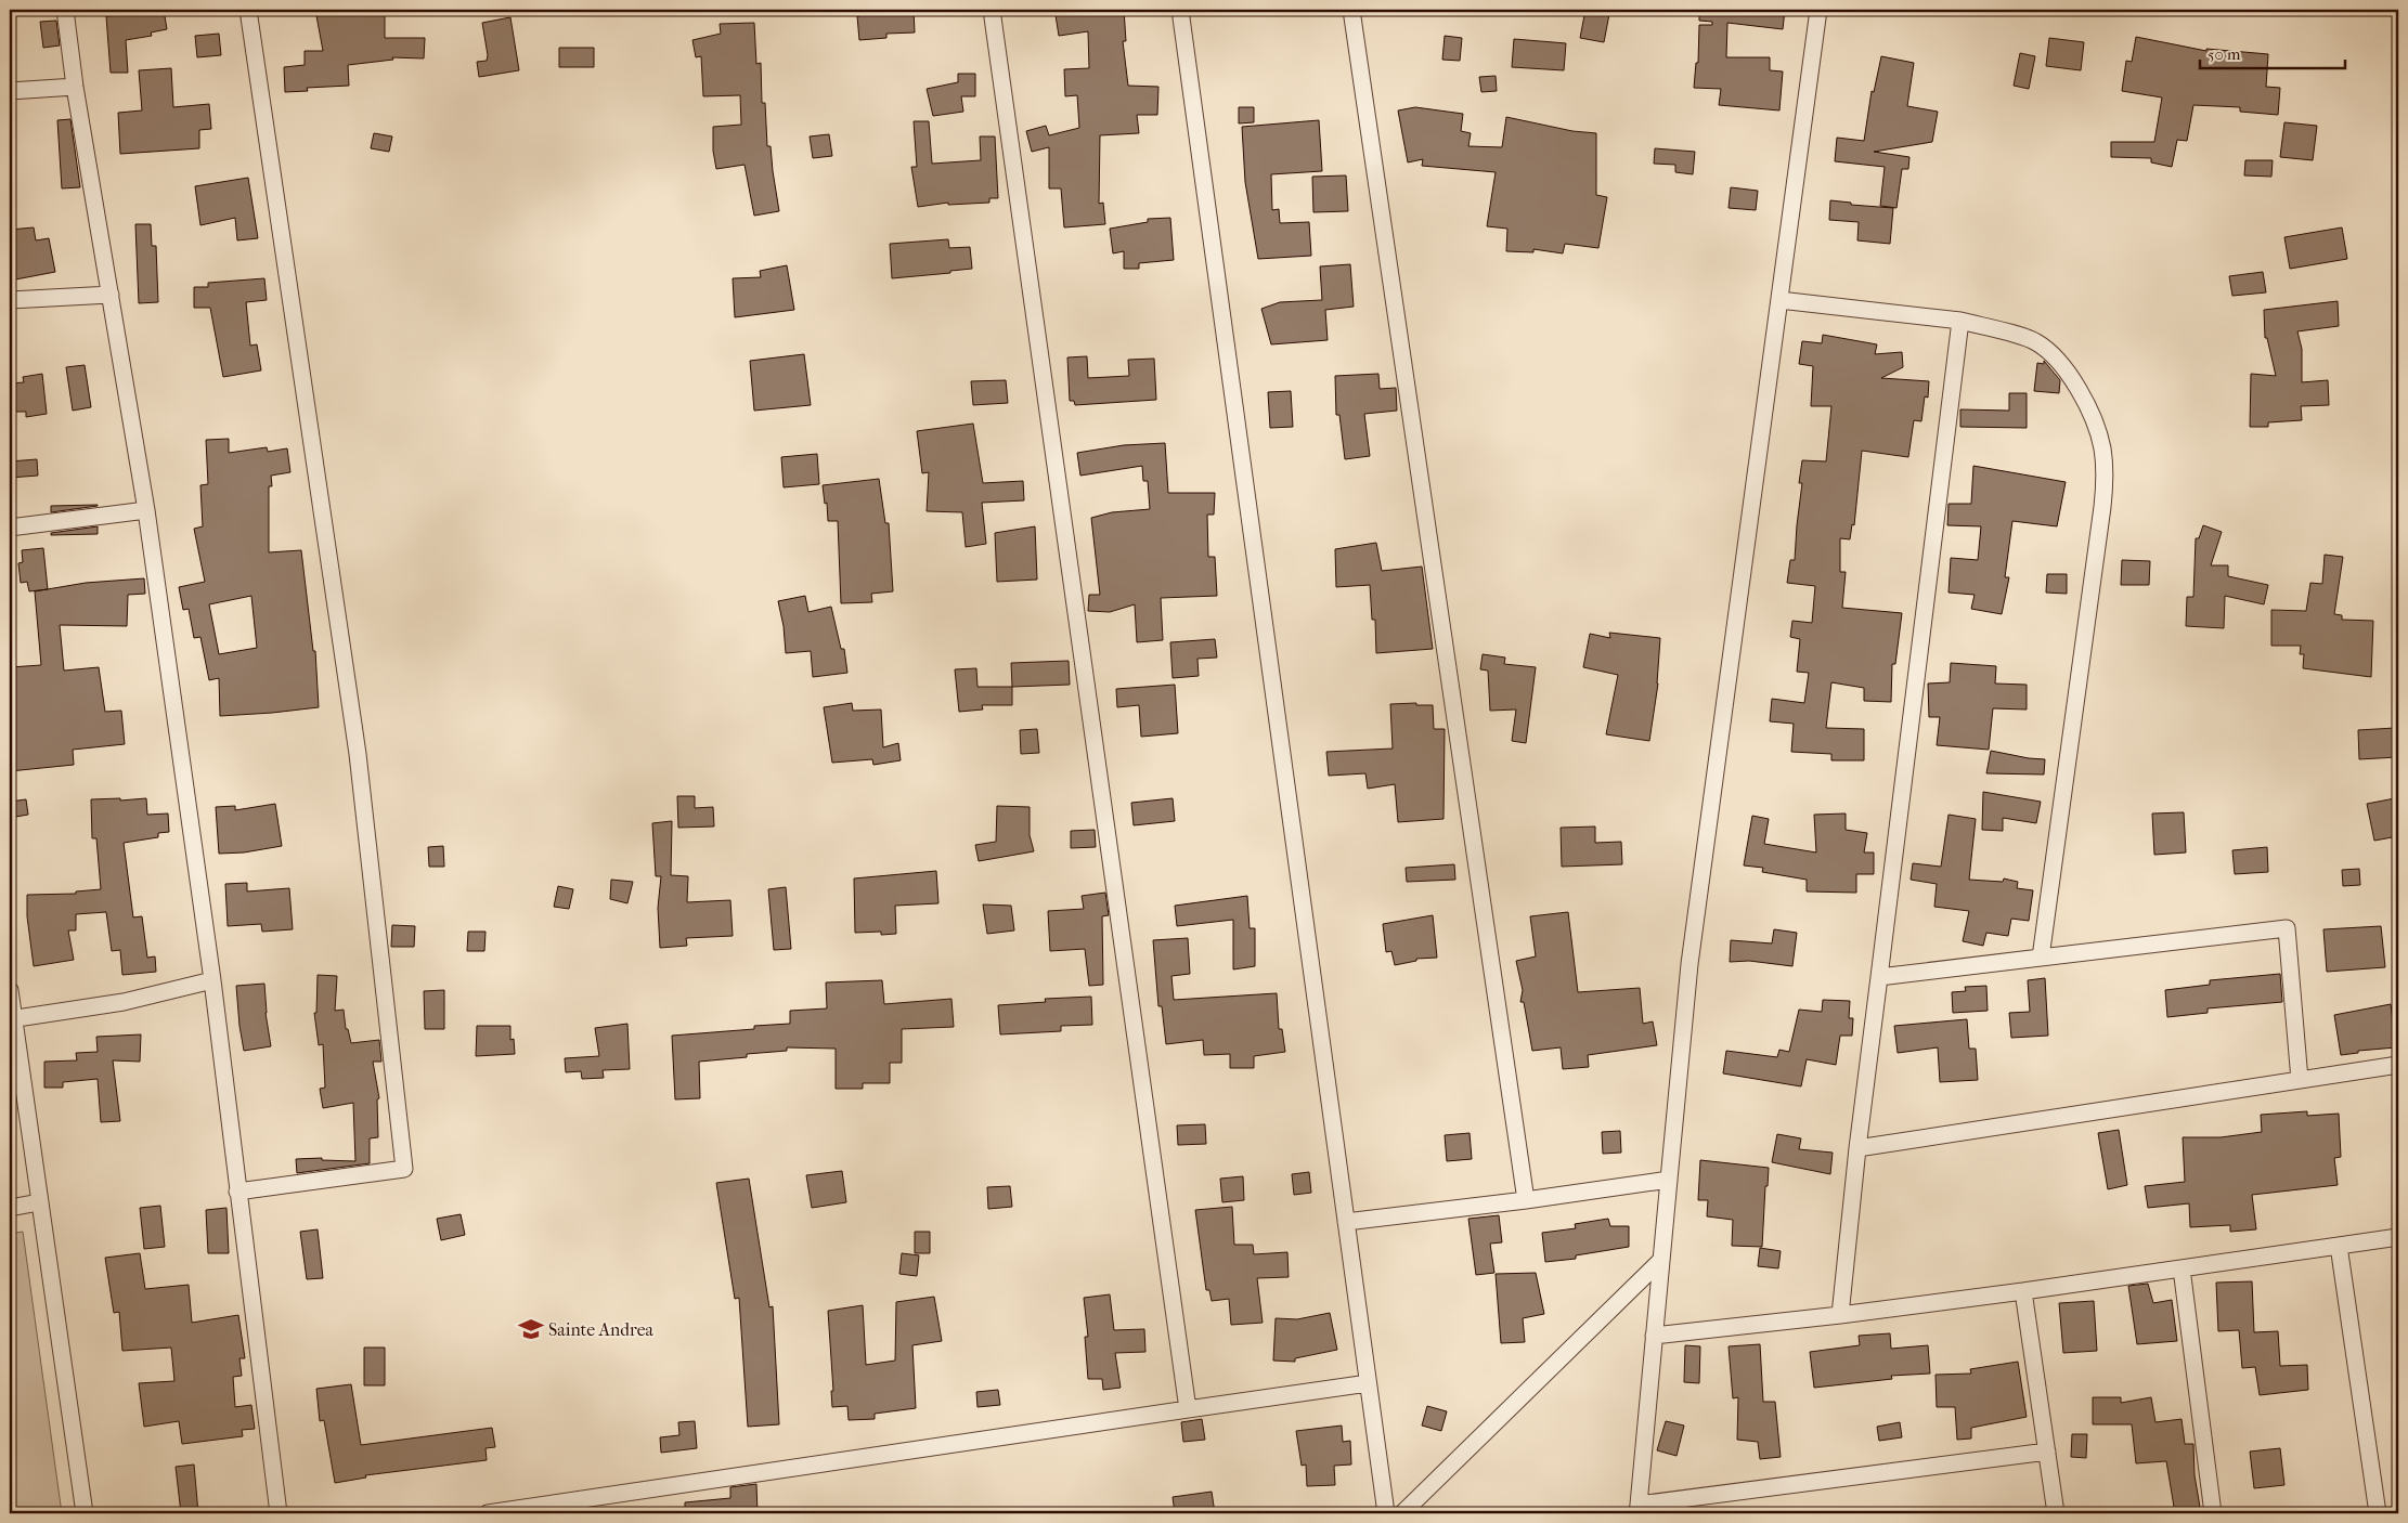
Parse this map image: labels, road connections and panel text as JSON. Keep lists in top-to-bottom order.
{
  "places": {
    "school or university": ["Sainte Andrea"]
  },
  "scale_bar": "50 m"
}
